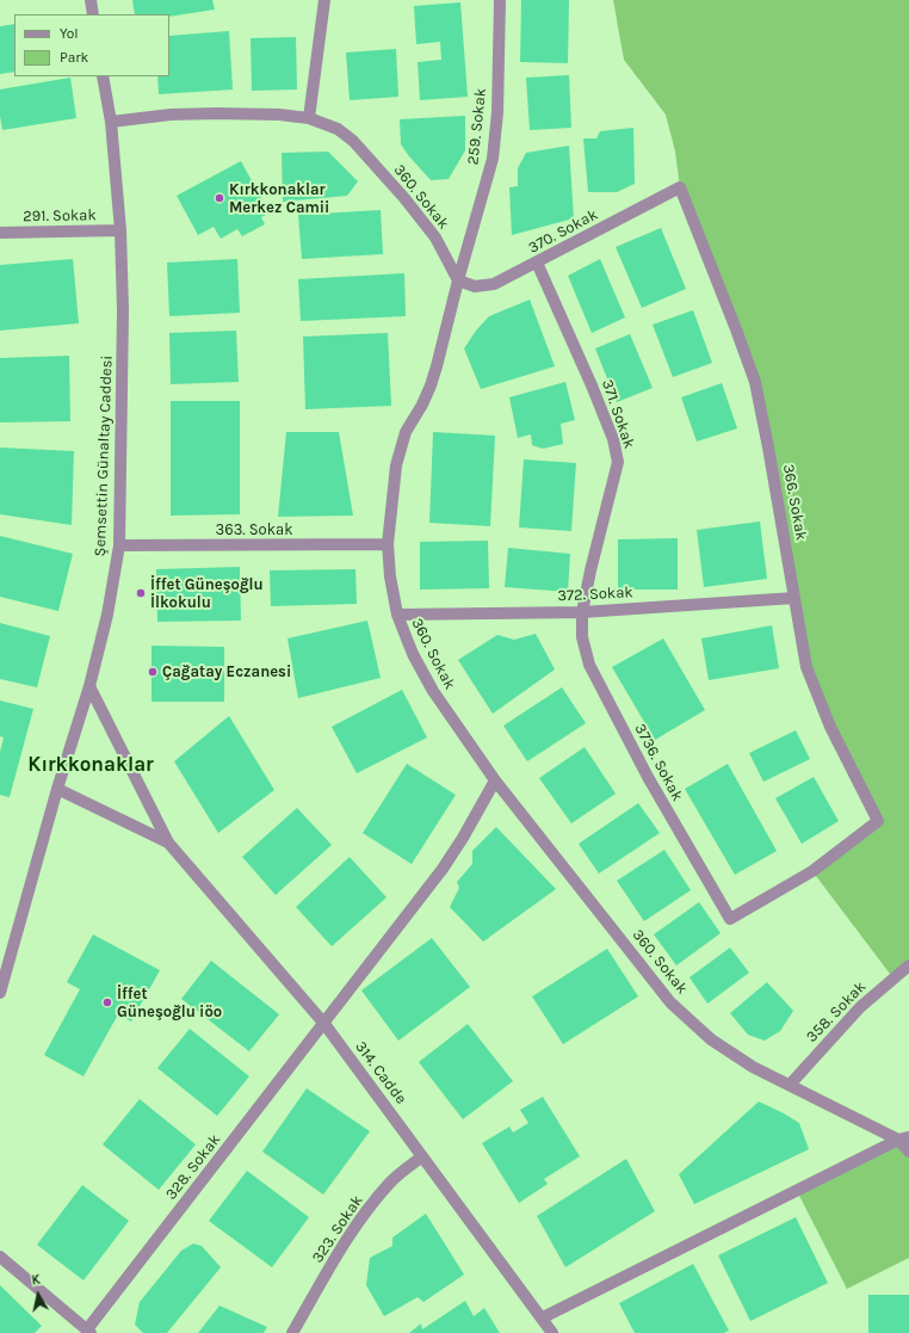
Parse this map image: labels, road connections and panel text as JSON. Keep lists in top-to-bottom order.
{
  "streets": {
    "street": [
      "259. Sokak",
      "360. Sokak",
      "291. Sokak",
      "370. Sokak",
      "371. Sokak",
      "Şemsettin Günaltay Caddesi",
      "366. Sokak",
      "363. Sokak",
      "372. Sokak",
      "3736. Sokak",
      "358. Sokak",
      "314. Cadde",
      "328. Sokak",
      "323. Sokak"
    ]
  },
  "crossings": [
    ["259. Sokak", "360. Sokak"],
    ["259. Sokak", "370. Sokak"],
    ["360. Sokak", "370. Sokak"],
    ["360. Sokak", "Şemsettin Günaltay Caddesi"],
    ["360. Sokak", "363. Sokak"],
    ["360. Sokak", "372. Sokak"],
    ["360. Sokak", "358. Sokak"],
    ["360. Sokak", "328. Sokak"],
    ["291. Sokak", "Şemsettin Günaltay Caddesi"],
    ["370. Sokak", "371. Sokak"],
    ["370. Sokak", "366. Sokak"],
    ["371. Sokak", "372. Sokak"],
    ["371. Sokak", "3736. Sokak"],
    ["Şemsettin Günaltay Caddesi", "363. Sokak"],
    ["366. Sokak", "372. Sokak"],
    ["366. Sokak", "3736. Sokak"],
    ["372. Sokak", "3736. Sokak"],
    ["314. Cadde", "328. Sokak"],
    ["314. Cadde", "323. Sokak"]
  ],
  "districts": ["Kırkkonaklar"],
  "places": [
    "Kırkkonaklar Merkez Camii",
    "İffet Güneşoğlu İlkokulu",
    "Çağatay Eczanesi",
    "İffet Güneşoğlu iöo"
  ],
  "legend": ["Yol", "Park"],
  "north": "top"
}
